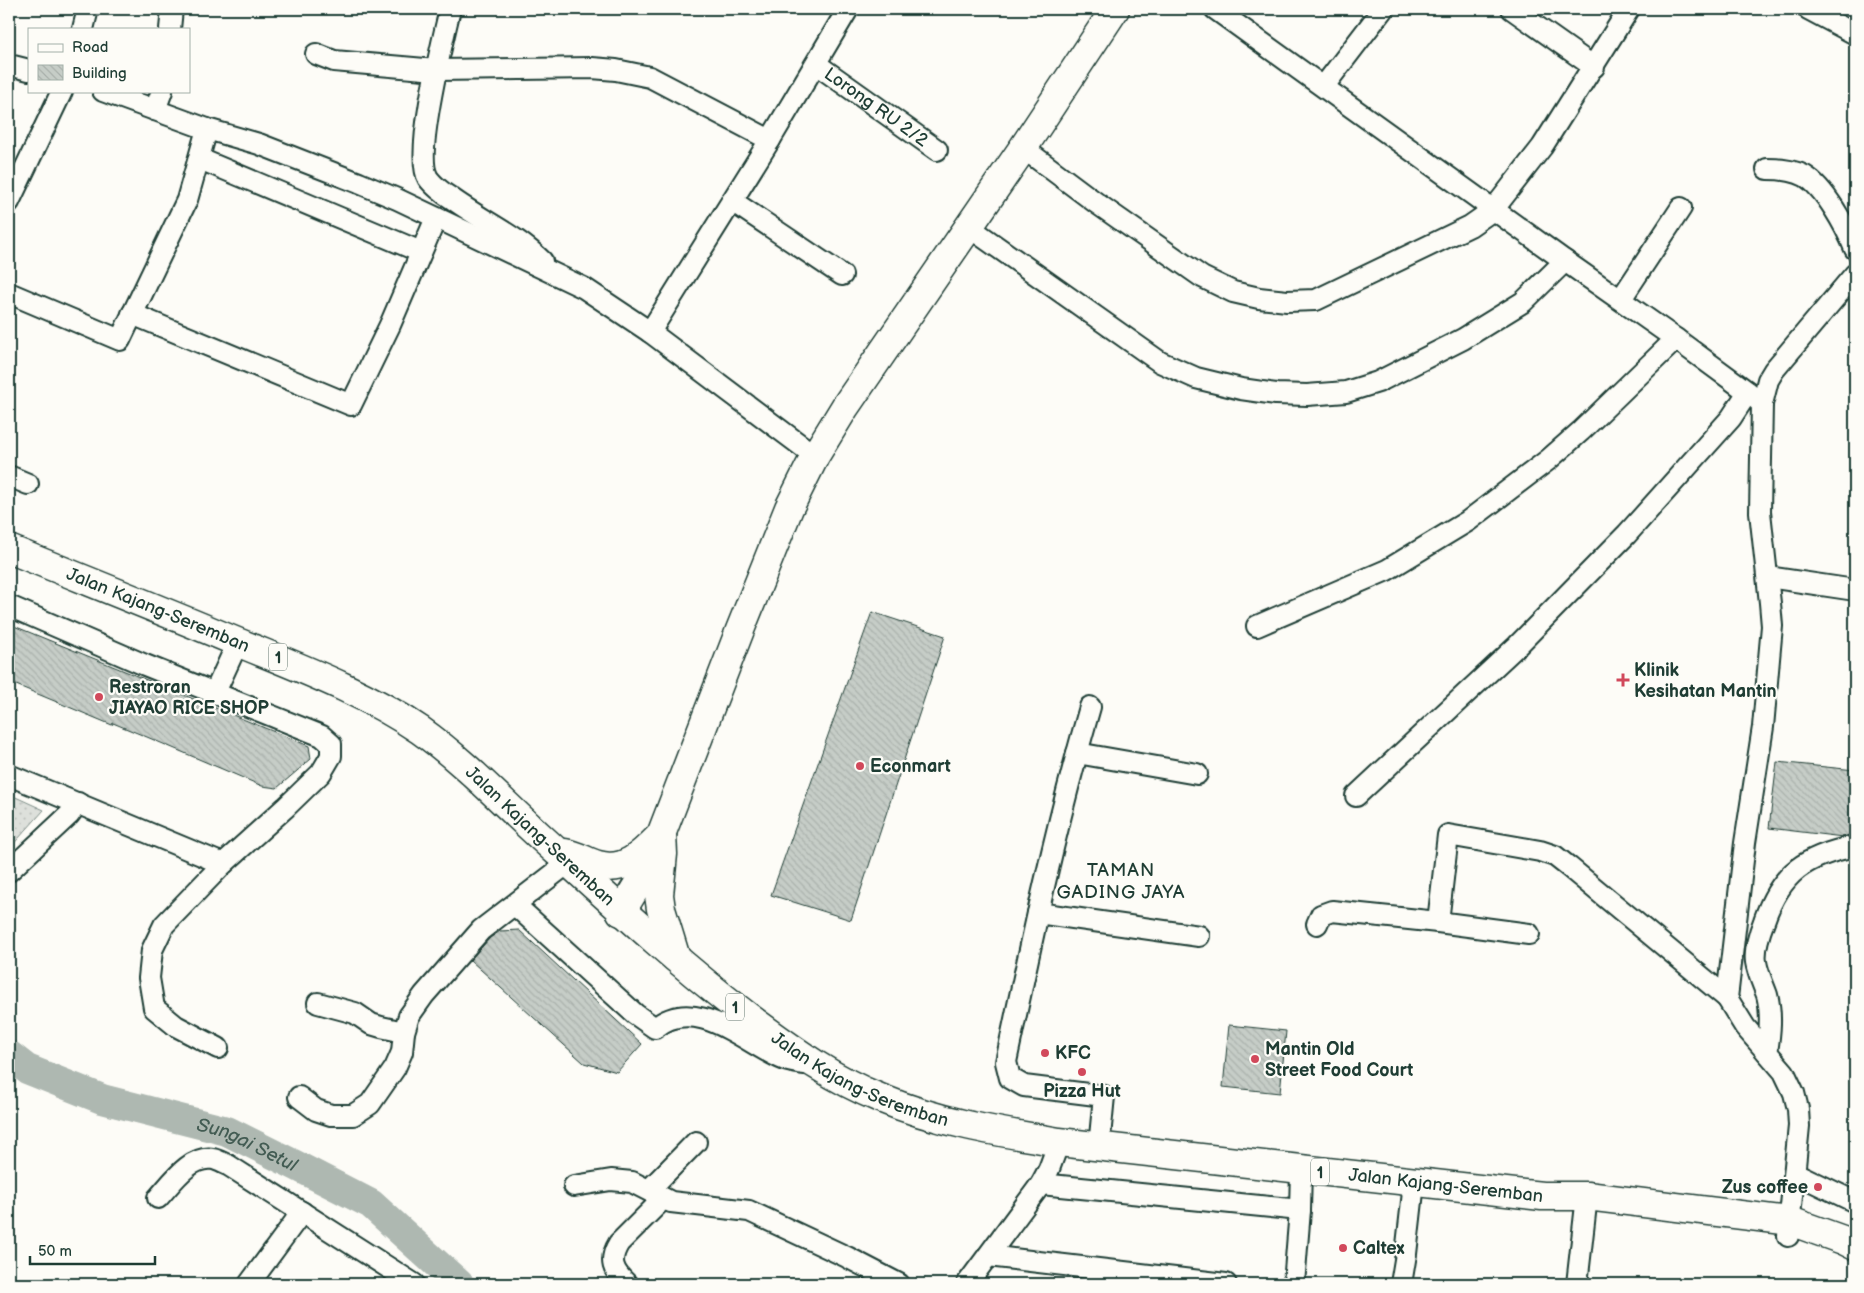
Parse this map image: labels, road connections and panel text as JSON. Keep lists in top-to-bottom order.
{
  "streets": {
    "main road": ["Jalan Kajang-Seremban", "1"],
    "street": ["Lorong RU 2/2"]
  },
  "districts": ["TAMAN GADING JAYA"],
  "water": ["Sungai Setul"],
  "places": {
    "health": ["Klinik Kesihatan Mantin"],
    "other": [
      "Restroran JIAYAO RICE SHOP",
      "Econmart",
      "KFC",
      "Mantin Old Street Food Court",
      "Pizza Hut",
      "Zus coffee",
      "Caltex"
    ]
  },
  "legend": ["Road", "Building"],
  "scale_bar": "50 m"
}
